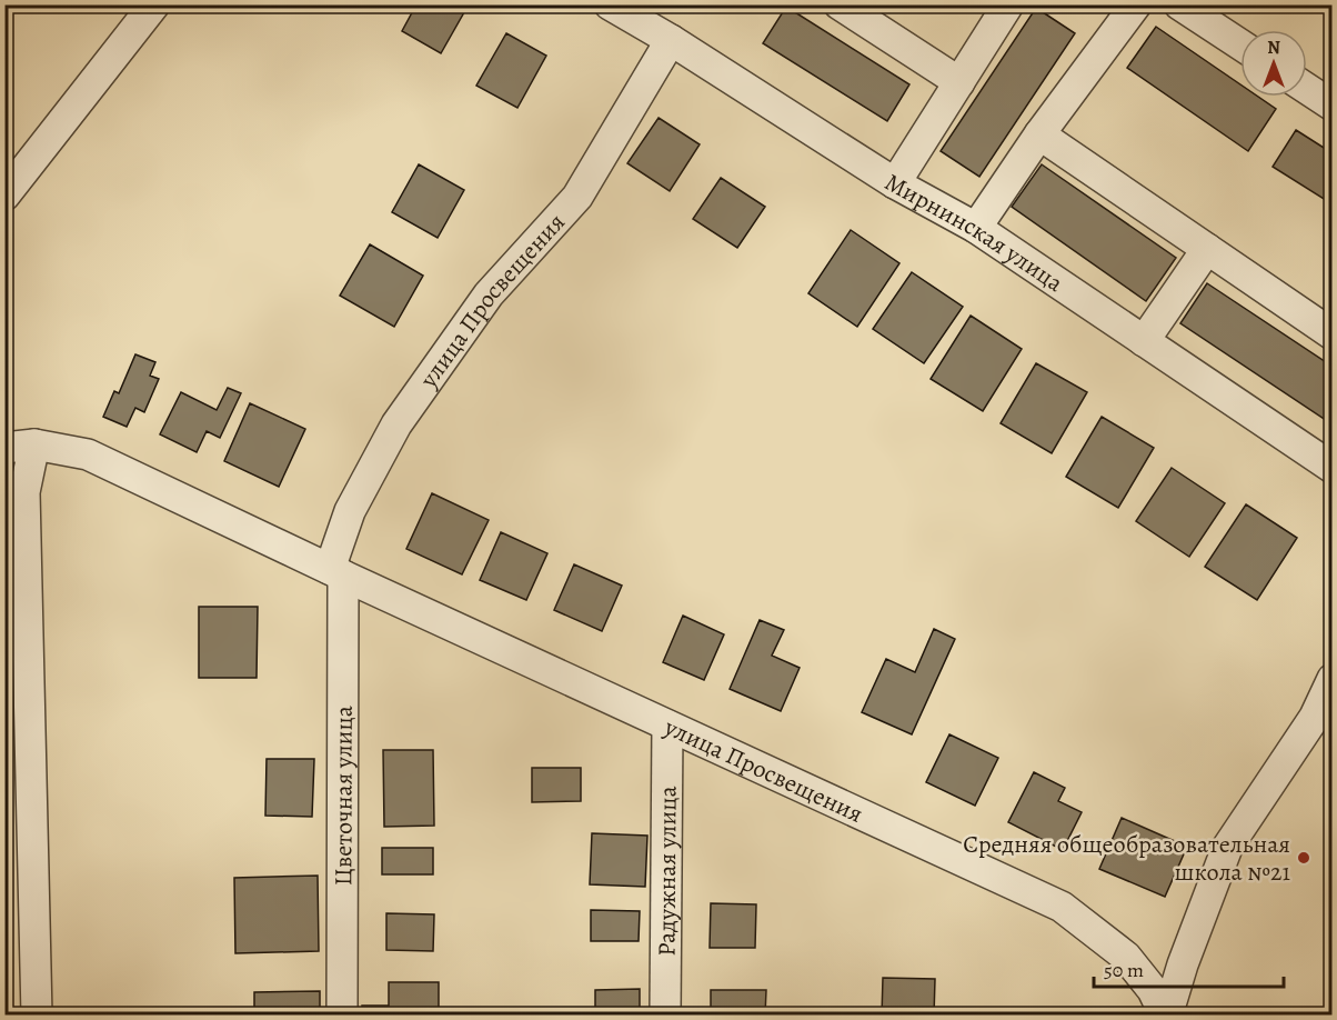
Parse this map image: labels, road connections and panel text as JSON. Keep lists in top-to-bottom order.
{
  "streets": {
    "street": [
      "Мирнинская улица",
      "улица Просвещения",
      "Цветочная улица",
      "Радужная улица"
    ]
  },
  "crossings": [
    ["Мирнинская улица", "улица Просвещения"],
    ["улица Просвещения", "Цветочная улица"],
    ["улица Просвещения", "Радужная улица"]
  ],
  "places": ["Средняя общеобразовательная школа №21"],
  "scale_bar": "50 m",
  "north": "top"
}
